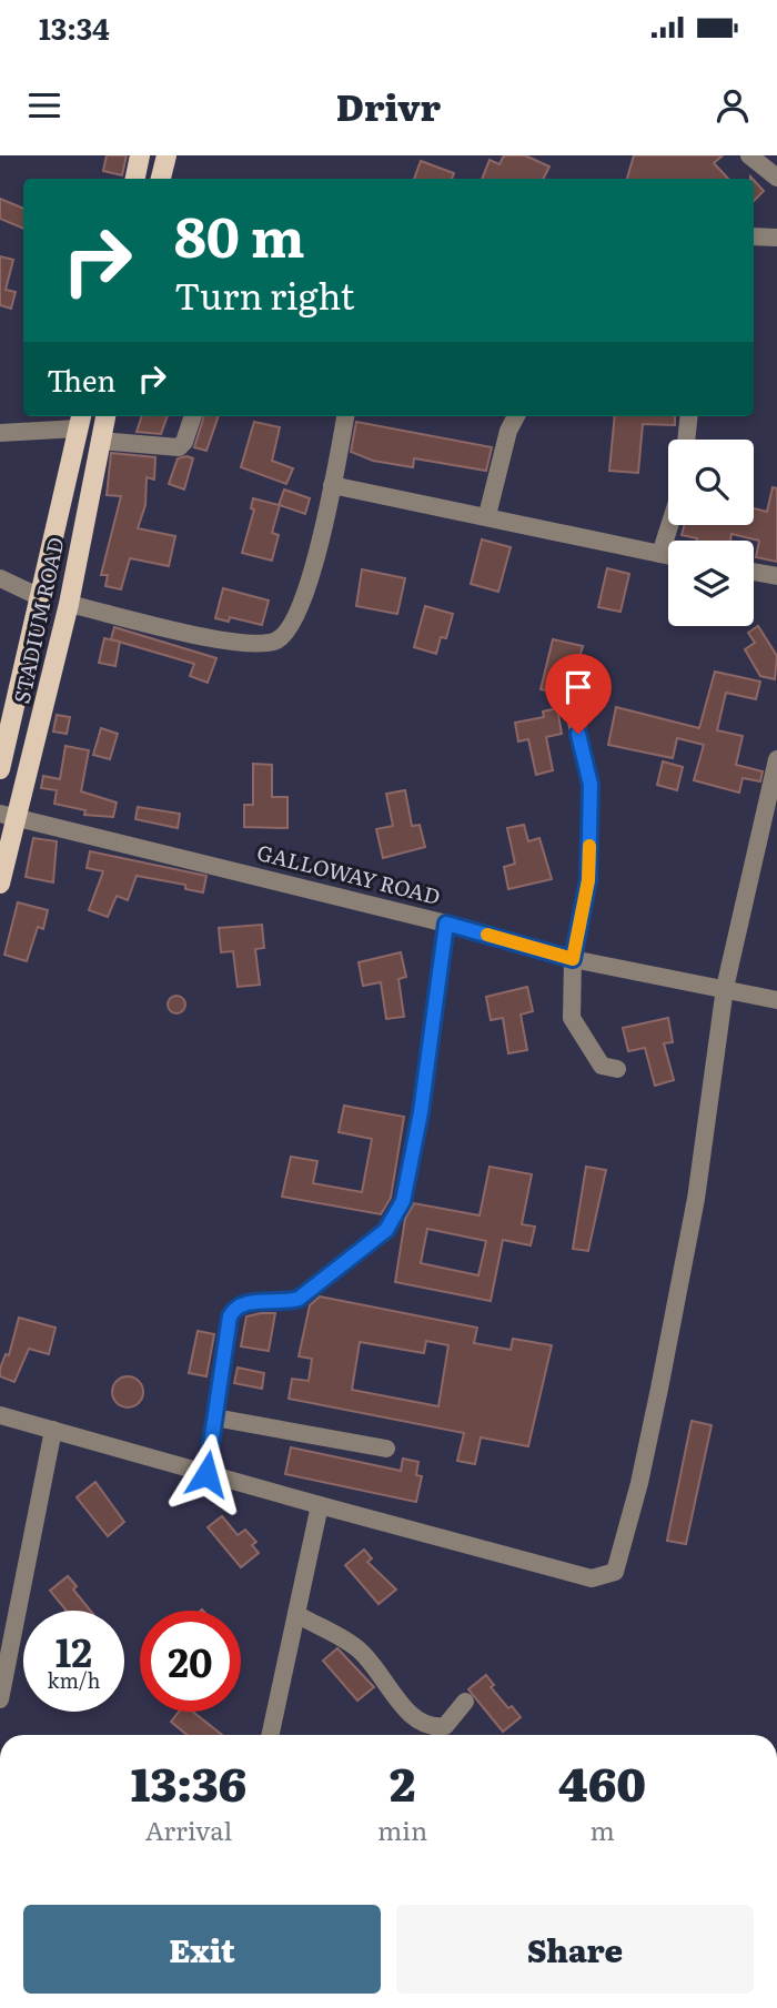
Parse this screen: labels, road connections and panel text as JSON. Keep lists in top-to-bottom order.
{
  "streets": {
    "main road": ["STADIUM ROAD"],
    "street": ["GALLOWAY ROAD"]
  },
  "crossings": [
    ["STADIUM ROAD", "GALLOWAY ROAD"]
  ],
  "page": {
    "status": "13:34",
    "header": "Drivr",
    "turn": ["80 m", "Turn right"],
    "then": "Then",
    "speed": "12 km/h",
    "limit": "20",
    "eta": [
      "13:36",
      "Arrival",
      "2",
      "min",
      "460",
      "m"
    ],
    "buttons": ["Exit", "Share"]
  }
}
